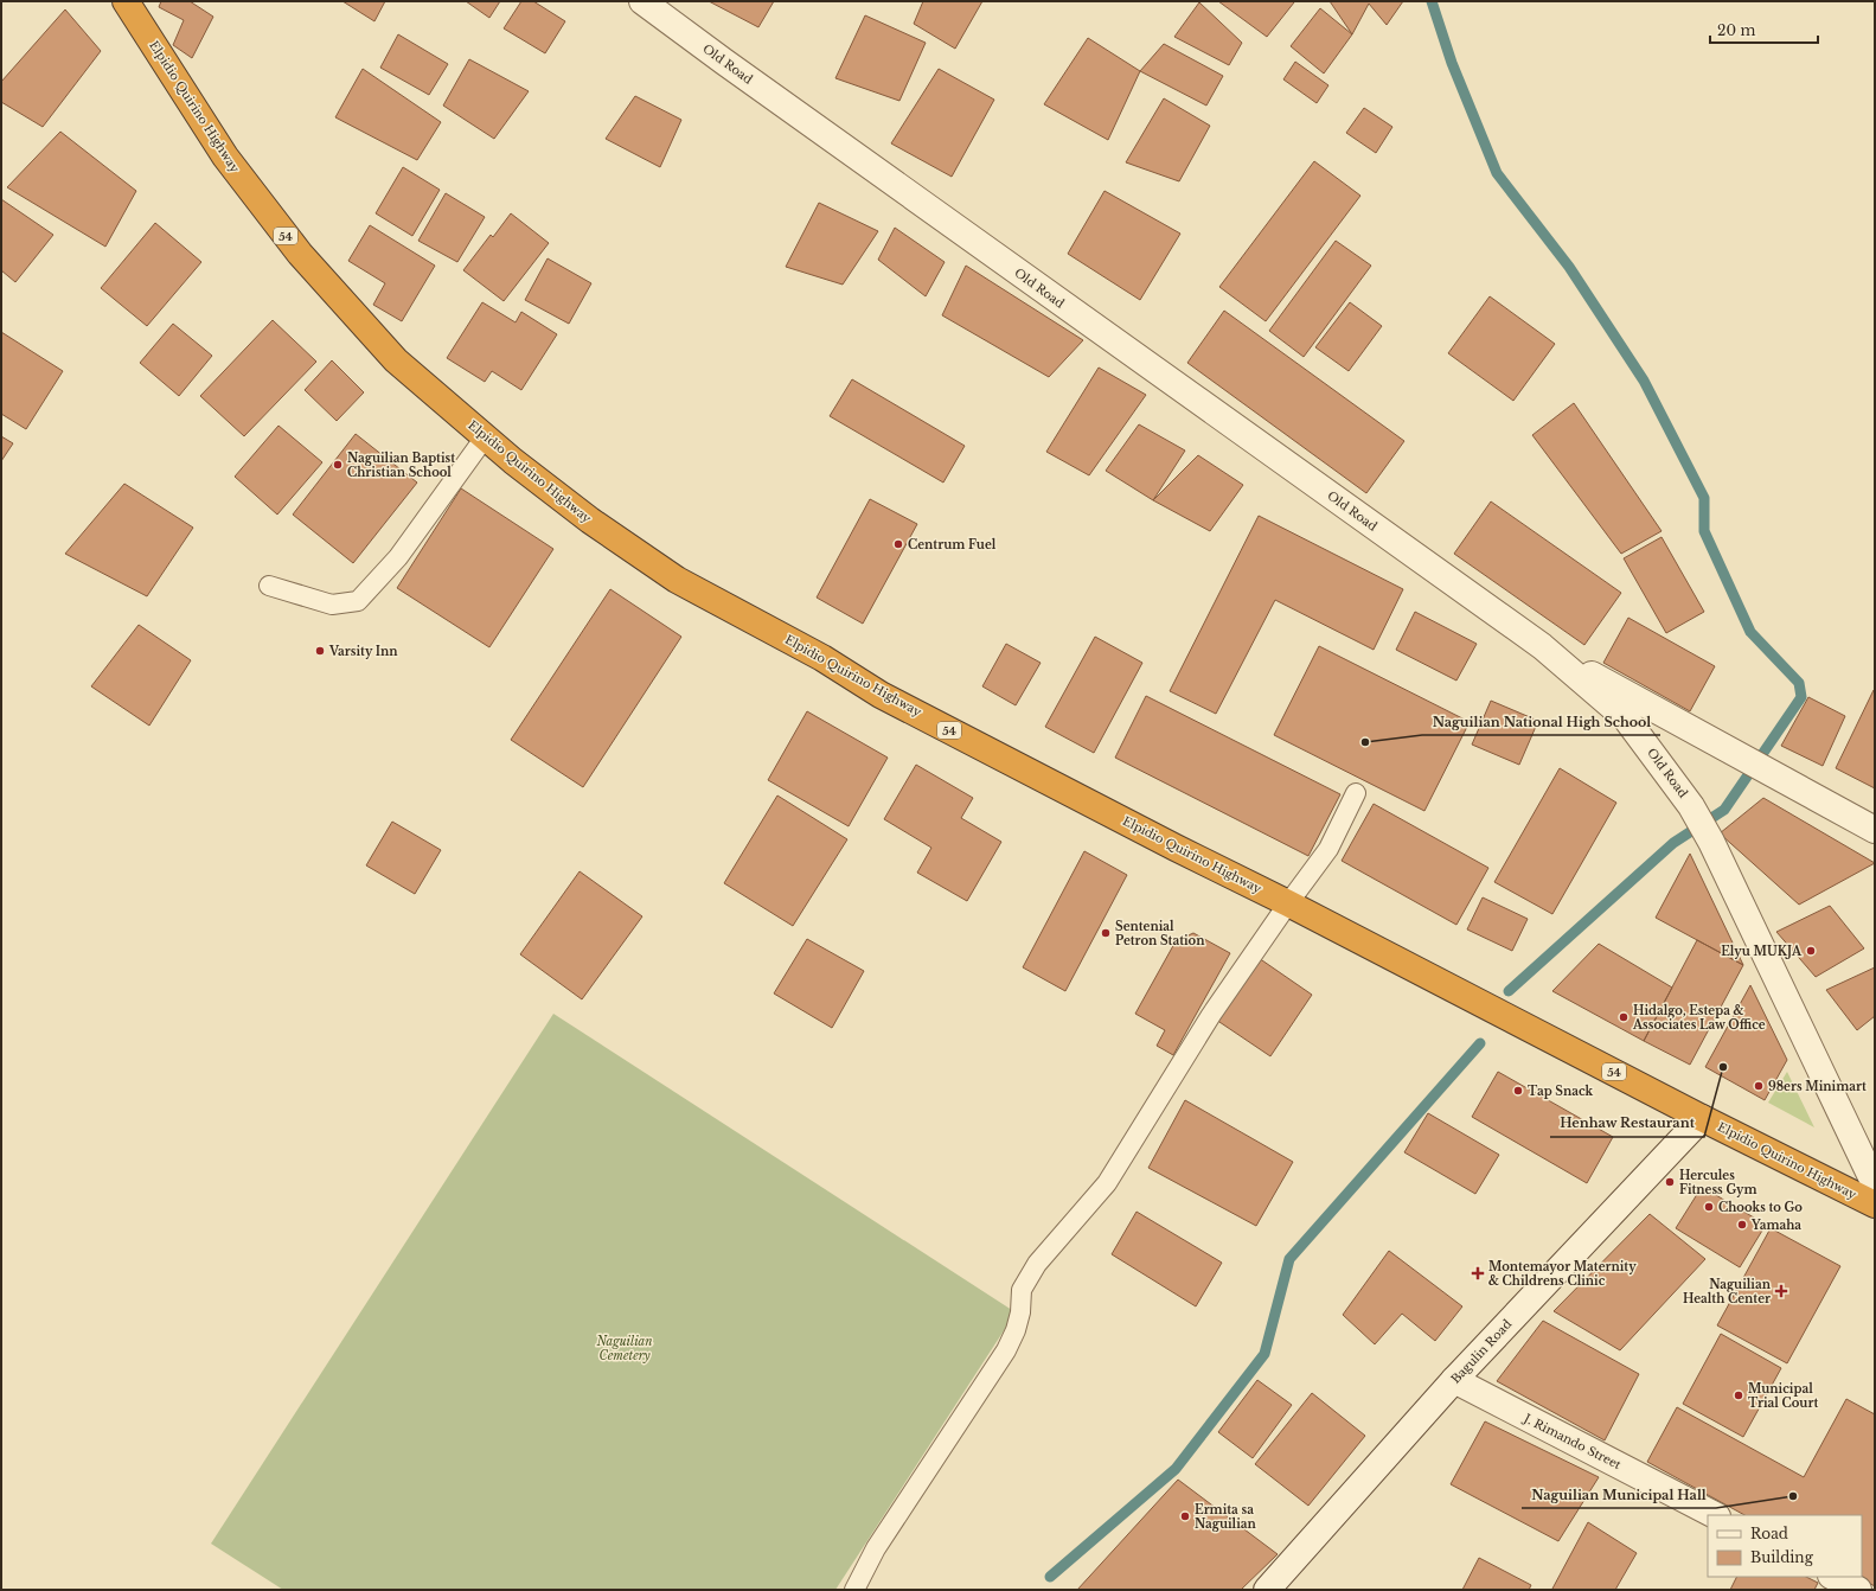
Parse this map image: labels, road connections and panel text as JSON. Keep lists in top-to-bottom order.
{
  "streets": {
    "highway": ["Elpidio Quirino Highway", "54"],
    "street": ["Old Road", "Bagulin Road", "J. Rimando Street"]
  },
  "crossings": [
    ["Elpidio Quirino Highway", "Bagulin Road"],
    ["Bagulin Road", "J. Rimando Street"]
  ],
  "parks": ["Naguilian Cemetery"],
  "places": {
    "other": [
      "Naguilian Baptist Christian School",
      "Centrum Fuel",
      "Varsity Inn",
      "Naguilian National High School",
      "Sentenial Petron Station",
      "Elyu MUKJA",
      "Hidalgo, Estepa & Associates Law Office",
      "Henhaw Restaurant",
      "98ers Minimart",
      "Tap Snack",
      "Hercules Fitness Gym",
      "Chooks to Go",
      "Yamaha",
      "Municipal Trial Court",
      "Naguilian Municipal Hall",
      "Ermita sa Naguilian"
    ],
    "health": ["Montemayor Maternity & Childrens Clinic", "Naguilian Health Center"]
  },
  "legend": ["Road", "Building"],
  "scale_bar": "20 m"
}
